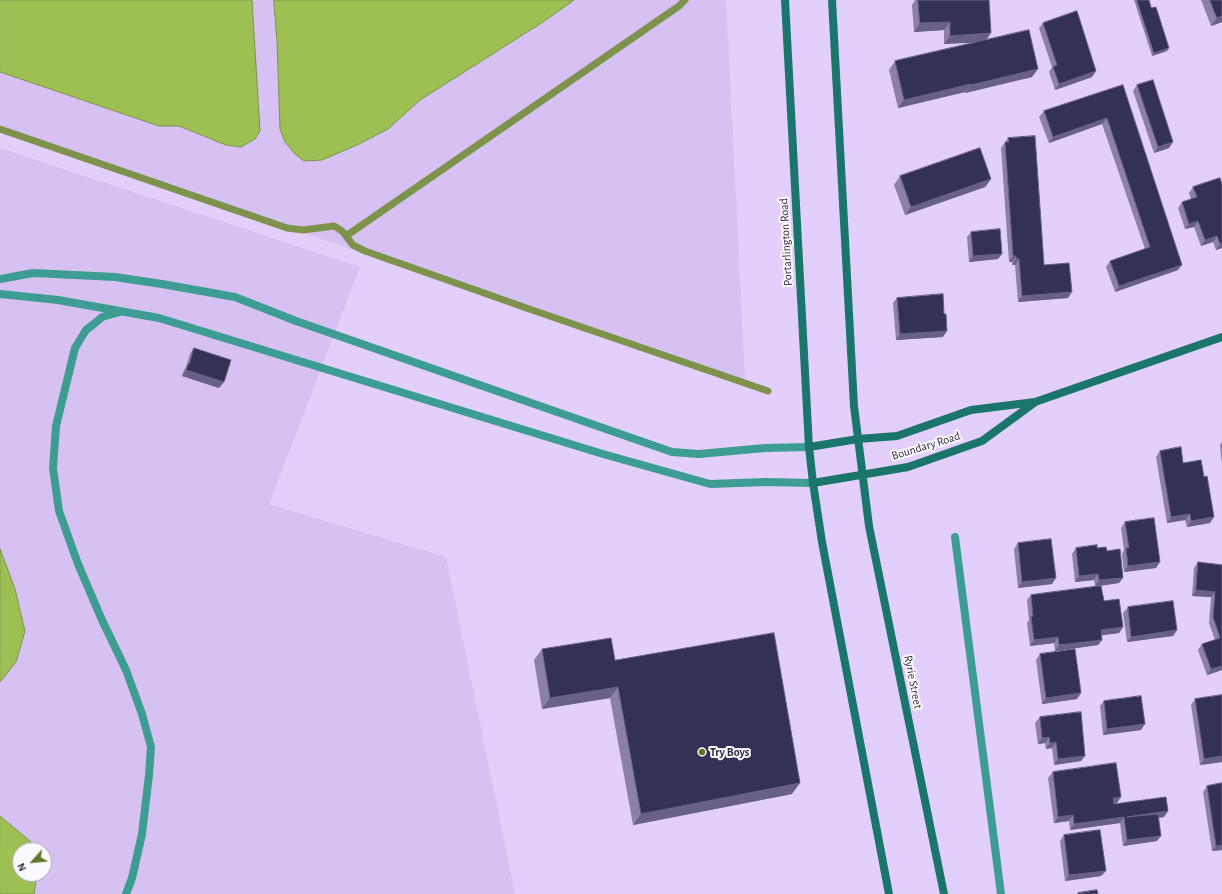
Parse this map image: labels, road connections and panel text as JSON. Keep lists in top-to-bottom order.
{
  "streets": {
    "main road": ["Portarlington Road", "Boundary Road", "Ryrie Street"]
  },
  "crossings": [
    ["Portarlington Road", "Boundary Road"],
    ["Boundary Road", "Ryrie Street"]
  ],
  "places": ["Try Boys"],
  "north": "bottom left"
}
